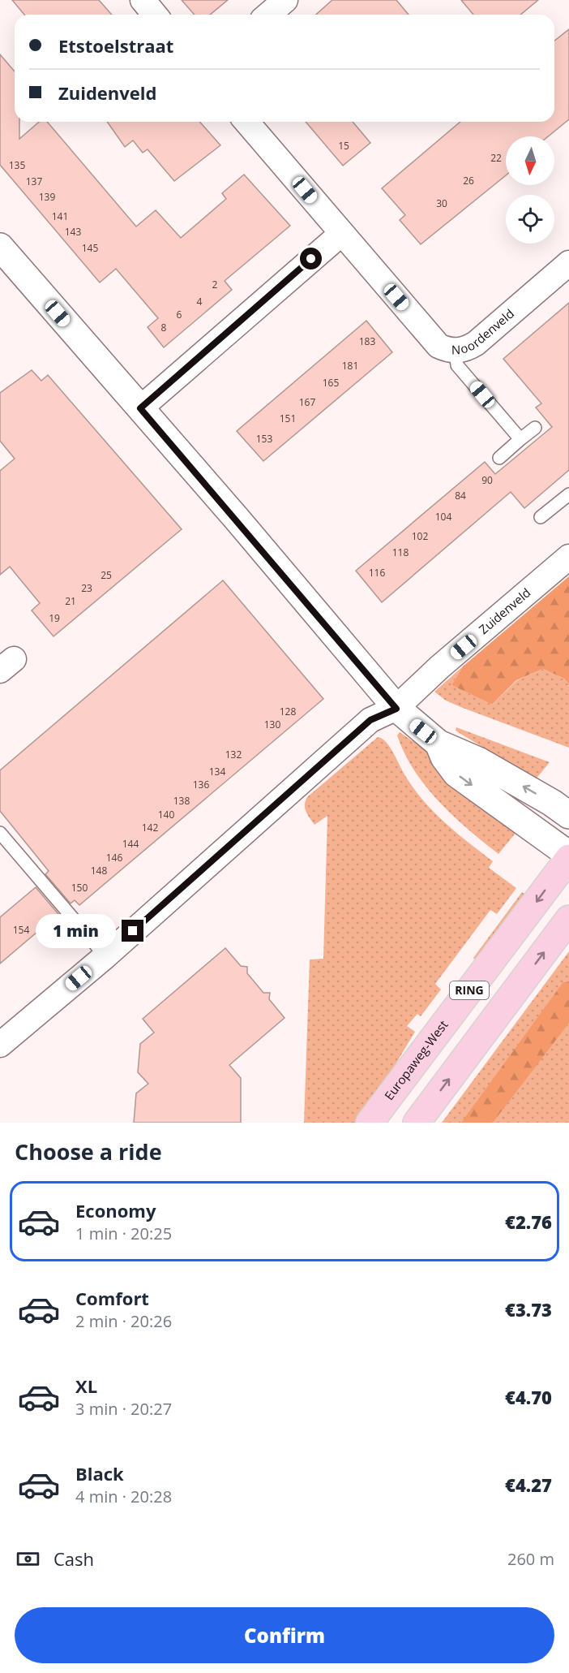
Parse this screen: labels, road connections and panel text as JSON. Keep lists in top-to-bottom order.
{
  "streets": {
    "main road": ["RING", "Europaweg-West"],
    "street": ["Noordenveld", "Zuidenveld"]
  },
  "house_numbers": [
    "15",
    "22",
    "135",
    "26",
    "137",
    "139",
    "30",
    "141",
    "143",
    "145",
    "2",
    "4",
    "6",
    "8",
    "183",
    "181",
    "165",
    "167",
    "151",
    "153",
    "90",
    "84",
    "104",
    "102",
    "118",
    "116",
    "25",
    "23",
    "21",
    "19",
    "128",
    "130",
    "132",
    "134",
    "136",
    "138",
    "140",
    "142",
    "144",
    "146",
    "148",
    "150",
    "154"
  ],
  "north": "bottom",
  "page": {
    "banner": ["Etstoelstraat", "Zuidenveld"],
    "bubble": "1 min",
    "heading": "Choose a ride",
    "list": [
      {
        "name": "Economy",
        "note": "1 min · 20:25",
        "value": "€2.76"
      },
      {
        "name": "Comfort",
        "note": "2 min · 20:26",
        "value": "€3.73"
      },
      {
        "name": "XL",
        "note": "3 min · 20:27",
        "value": "€4.70"
      },
      {
        "name": "Black",
        "note": "4 min · 20:28",
        "value": "€4.27"
      }
    ],
    "pay": ["Cash", "260 m"],
    "buttons": "Confirm"
  }
}
